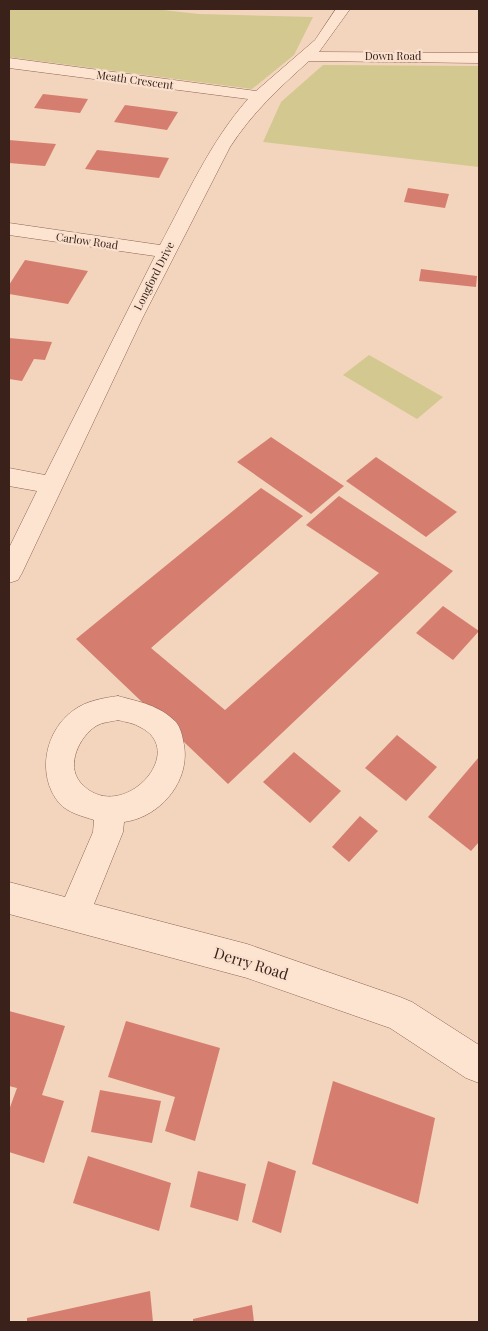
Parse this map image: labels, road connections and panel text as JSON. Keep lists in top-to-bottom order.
{
  "streets": {
    "street": [
      "Down Road",
      "Meath Crescent",
      "Carlow Road",
      "Longford Drive",
      "Derry Road"
    ]
  },
  "crossings": [
    ["Down Road", "Longford Drive"],
    ["Meath Crescent", "Longford Drive"],
    ["Carlow Road", "Longford Drive"]
  ]
}
